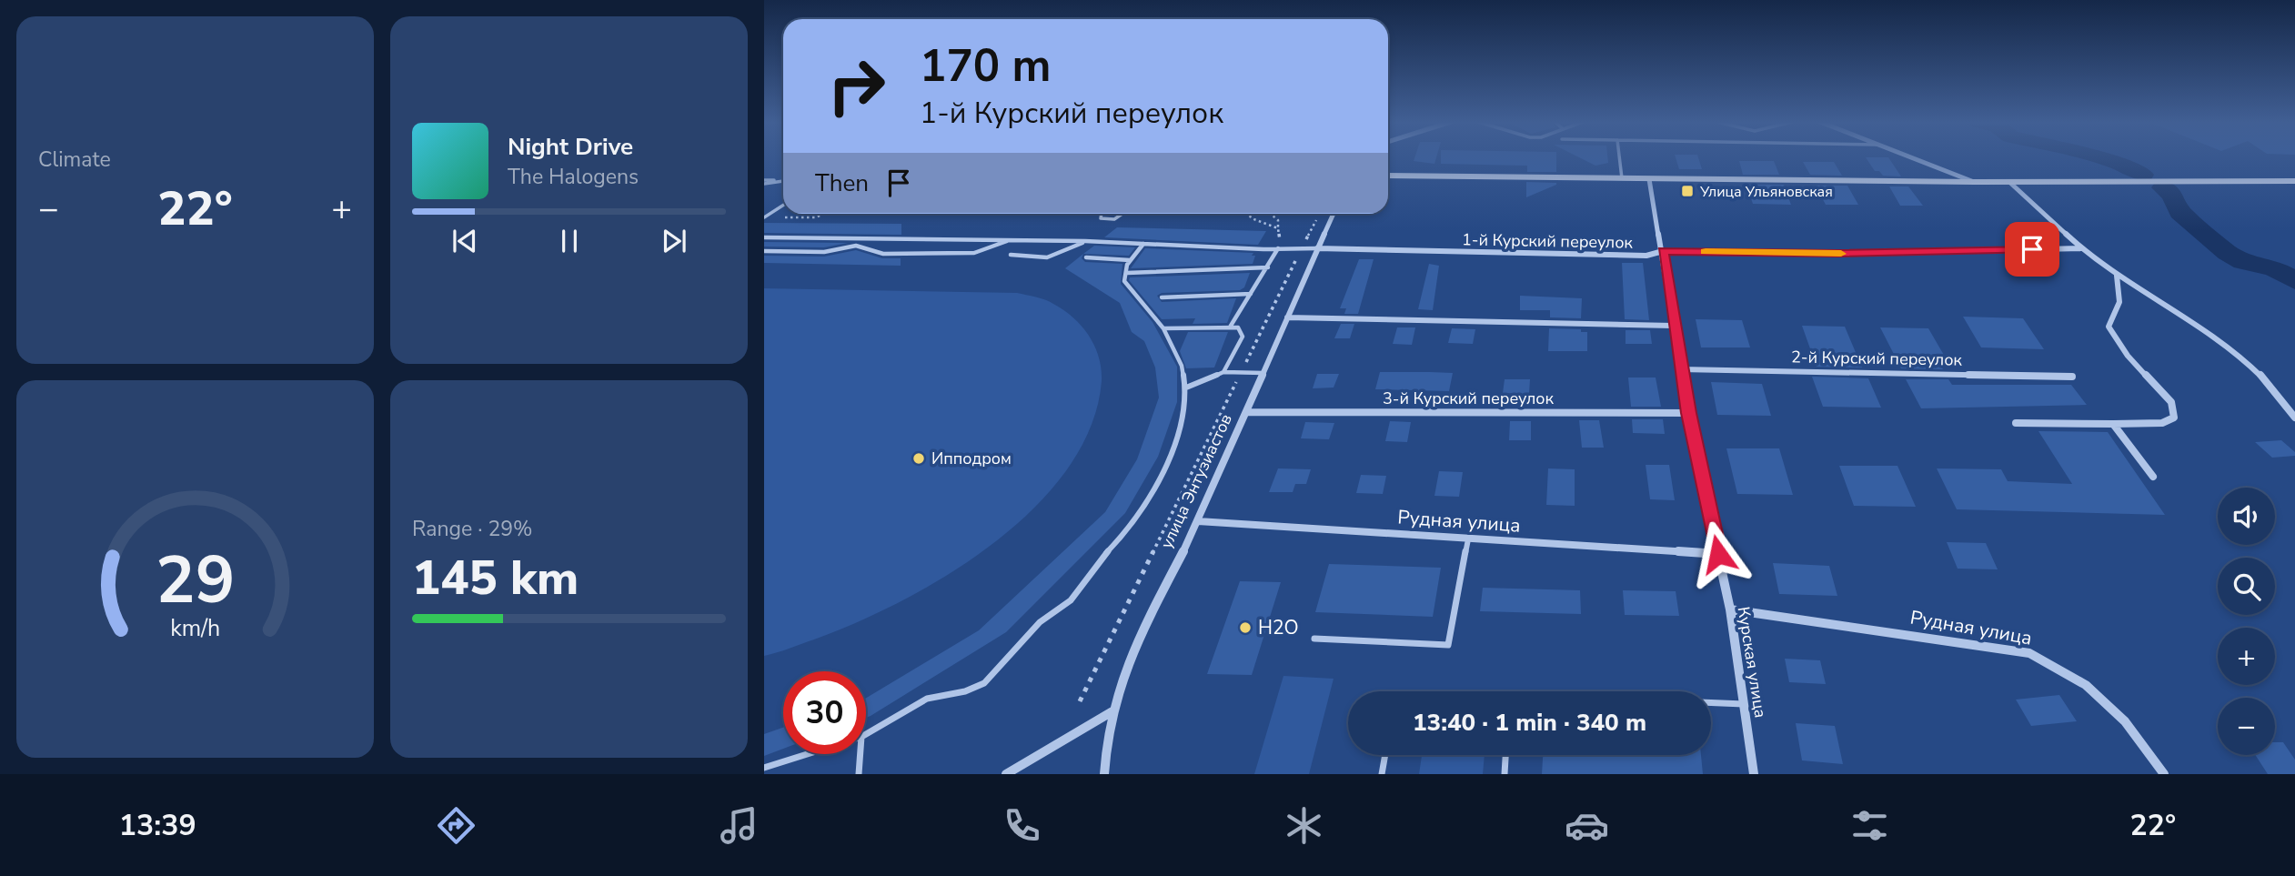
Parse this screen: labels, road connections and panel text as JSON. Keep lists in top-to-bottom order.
{
  "streets": {
    "street": [
      "1-й Курский переулок",
      "2-й Курский переулок",
      "3-й Курский переулок",
      "улица Энтузиастов",
      "Рудная улица",
      "Курская улица"
    ]
  },
  "crossings": [
    ["1-й Курский переулок", "улица Энтузиастов"],
    ["1-й Курский переулок", "Курская улица"],
    ["2-й Курский переулок", "Курская улица"],
    ["3-й Курский переулок", "улица Энтузиастов"],
    ["3-й Курский переулок", "Курская улица"],
    ["улица Энтузиастов", "Рудная улица"],
    ["Рудная улица", "Курская улица"]
  ],
  "places": {
    "transit": ["Улица Ульяновская"],
    "other": ["Ипподром", "H2O"]
  },
  "page": {
    "tile": [
      "Climate",
      ["Range · 29%", "145 km"]
    ],
    "turn": ["170 m", "1-й Курский переулок"],
    "song": ["Night Drive", "The Halogens"],
    "then": "Then",
    "heat": ["−", "22°", "+"],
    "map_buttons": ["+", "−"],
    "limit": "30",
    "trip": "13:40 · 1 min · 340 m",
    "tabs": ["13:39", "22°"],
    "gauge": ["29", "km/h"]
  }
}
